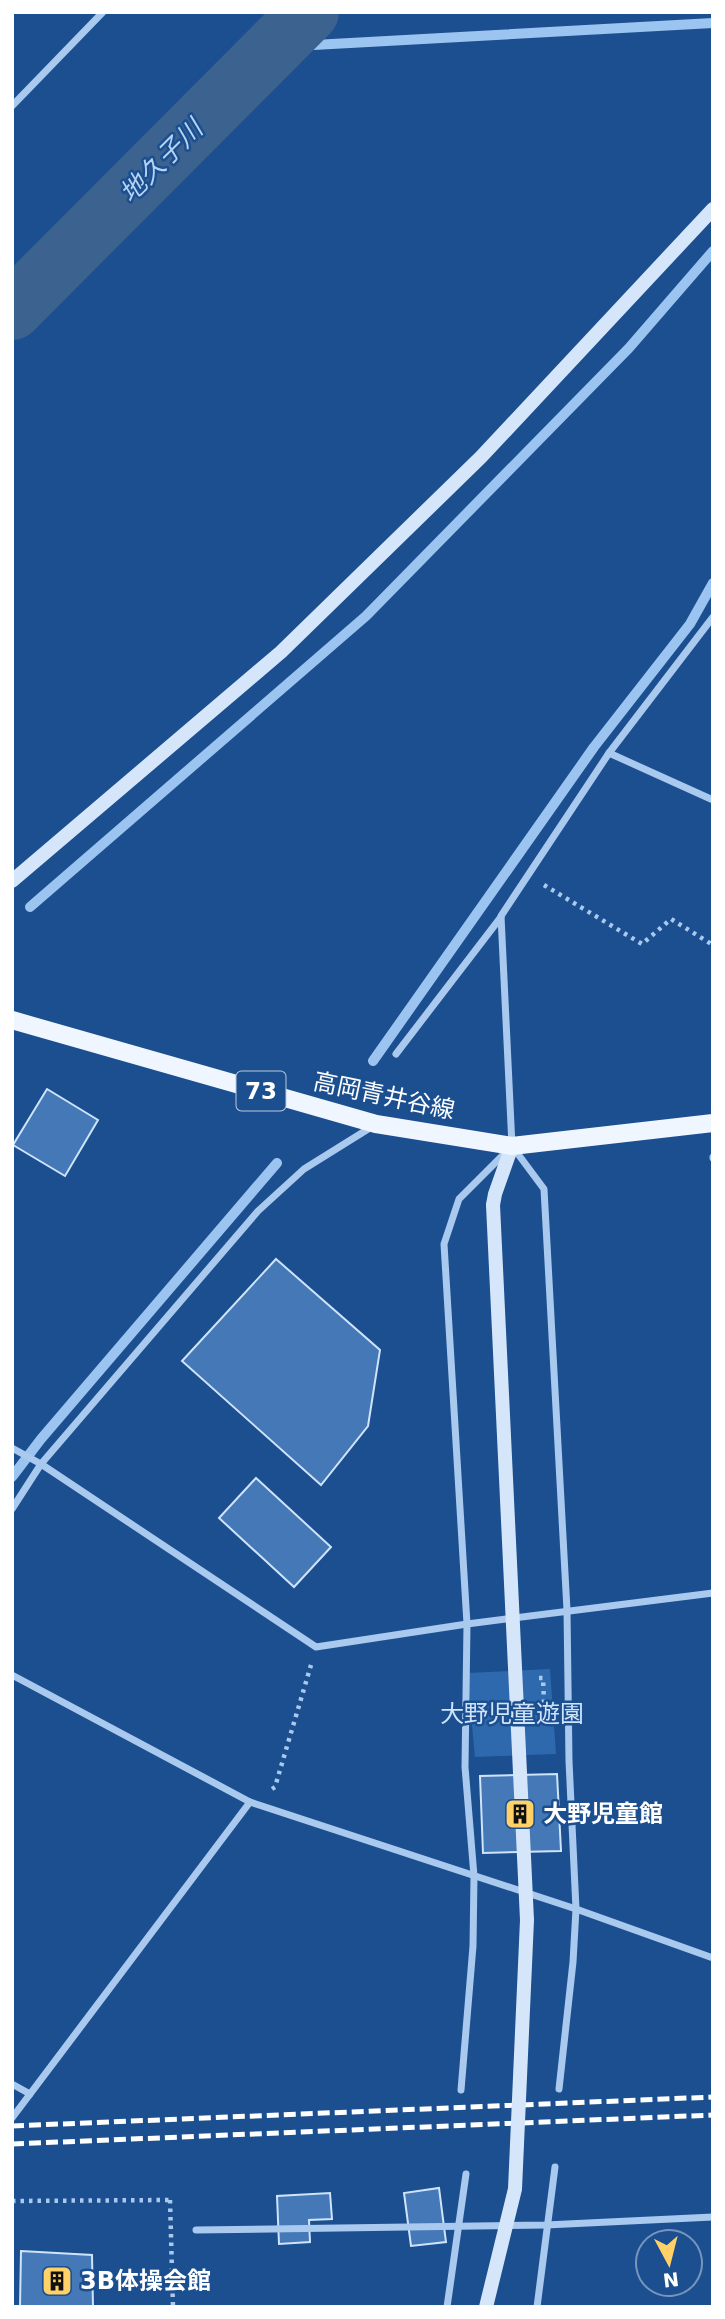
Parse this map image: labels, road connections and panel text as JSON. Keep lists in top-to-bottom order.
{
  "streets": {
    "main road": ["73", "高岡青井谷線"]
  },
  "water": ["地久子川"],
  "parks": ["大野児童遊園"],
  "places": {
    "building": ["大野児童館", "3B体操会館"]
  },
  "north": "bottom"
}
